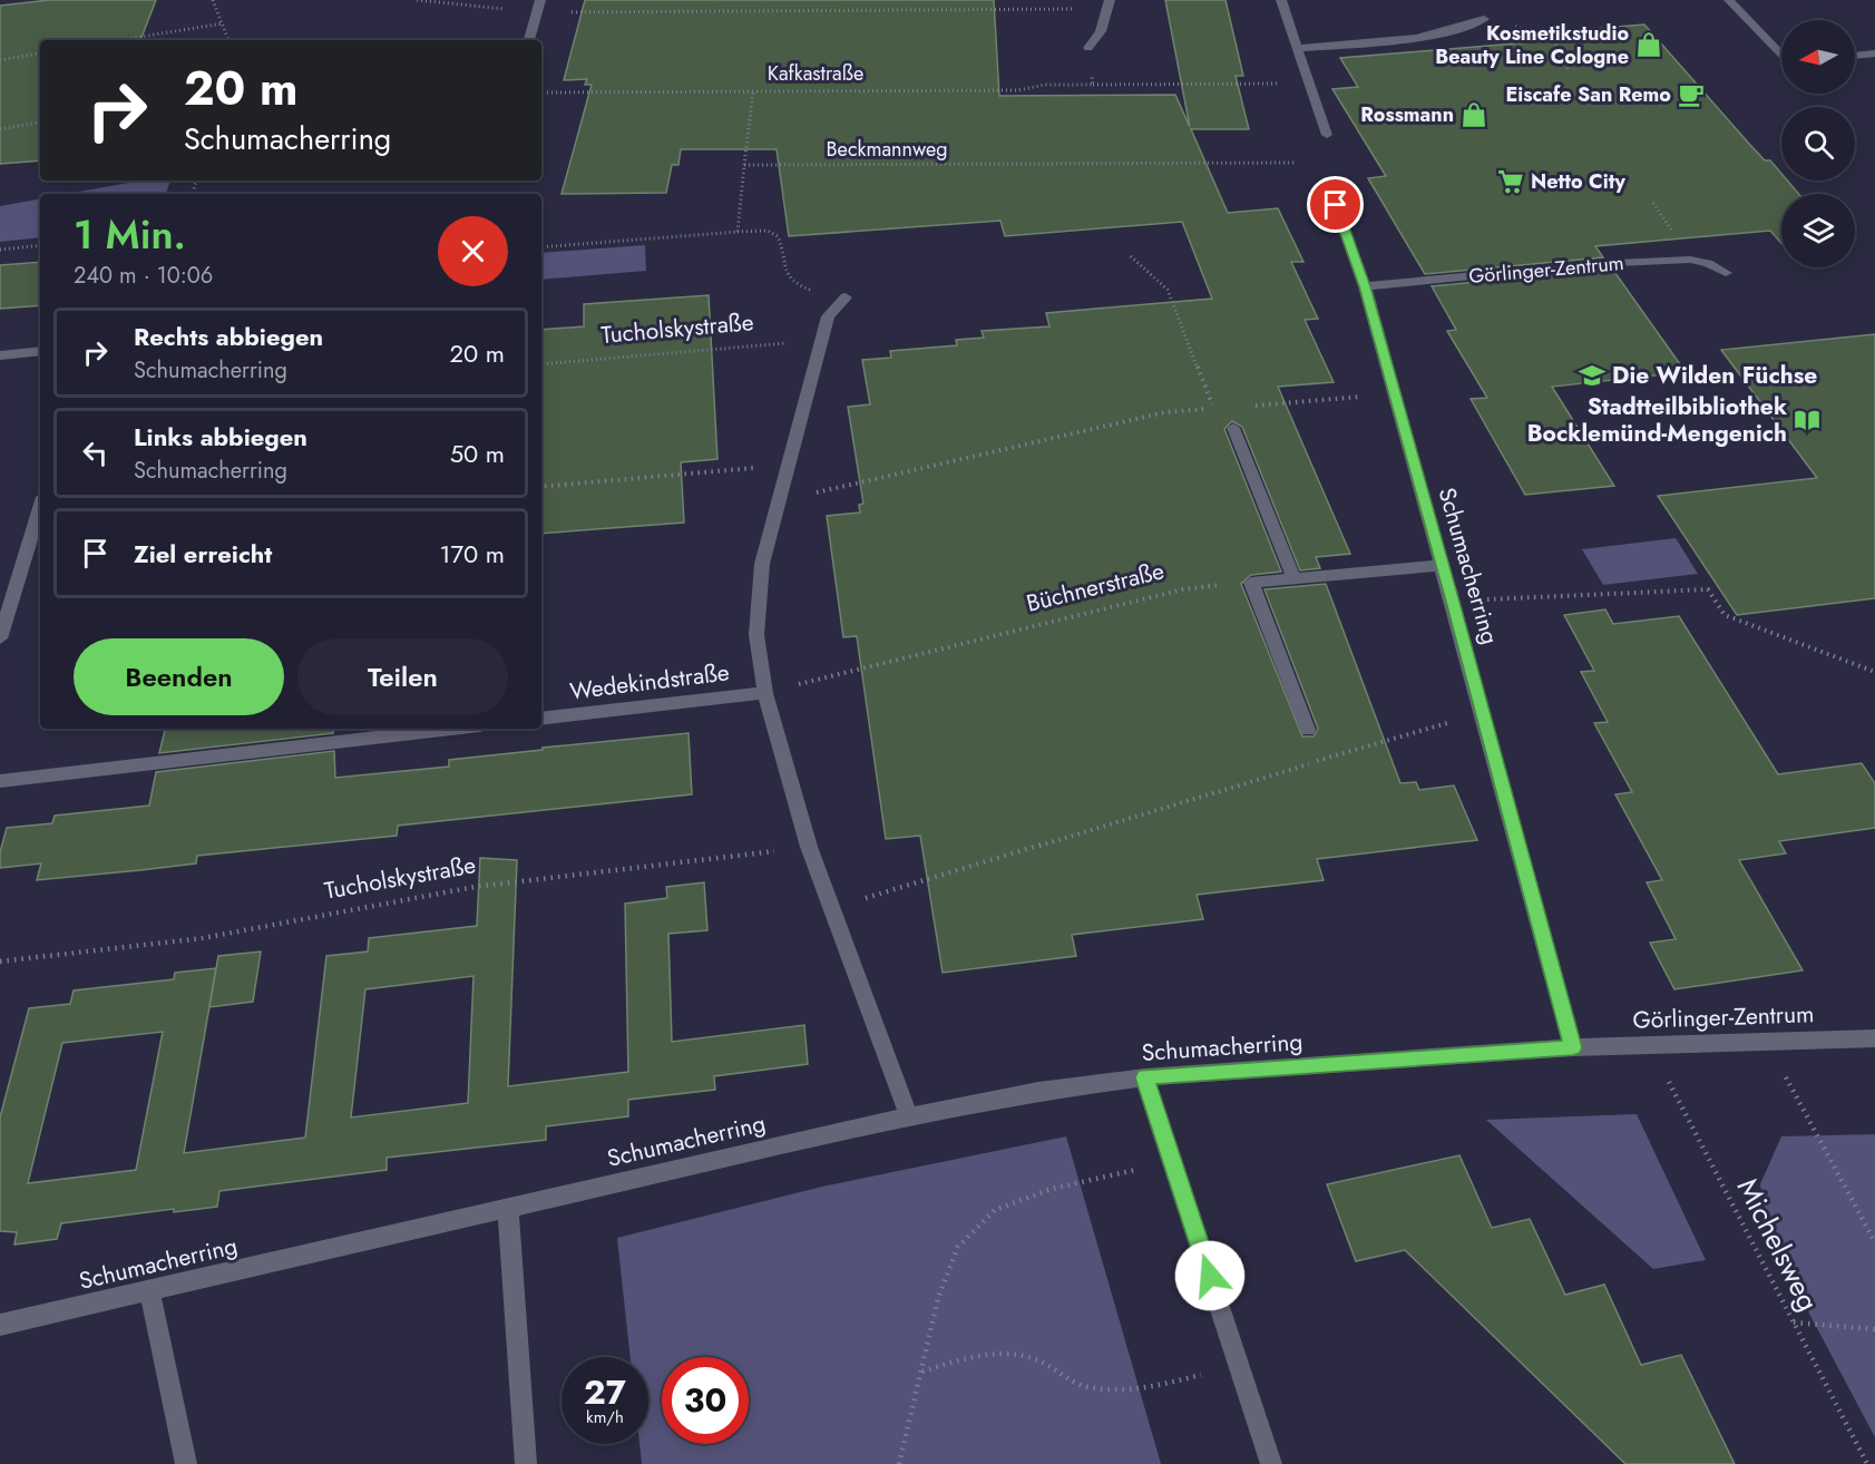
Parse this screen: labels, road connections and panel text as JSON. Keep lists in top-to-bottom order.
{
  "streets": {
    "street": ["Görlinger-Zentrum", "Schumacherring", "Wedekindstraße"],
    "path": [
      "Kafkastraße",
      "Beckmannweg",
      "Tucholskystraße",
      "Büchnerstraße",
      "Michelsweg"
    ]
  },
  "crossings": [
    ["Görlinger-Zentrum", "Schumacherring"],
    ["Görlinger-Zentrum", "Michelsweg"],
    ["Büchnerstraße", "Wedekindstraße"]
  ],
  "places": {
    "shop": ["Kosmetikstudio Beauty Line Cologne", "Rossmann"],
    "cafe": ["Eiscafe San Remo"],
    "supermarket": ["Netto City"],
    "school or university": ["Die Wilden Füchse"],
    "library": ["Stadtteilbibliothek Bocklemünd-Mengenich"]
  },
  "north": "left",
  "page": {
    "turn": ["20 m", "Schumacherring"],
    "heading": ["1 Min.", "240 m · 10:06"],
    "list": [
      {
        "name": "Rechts abbiegen",
        "note": "Schumacherring",
        "value": "20 m"
      },
      {
        "name": "Links abbiegen",
        "note": "Schumacherring",
        "value": "50 m"
      },
      {
        "name": "Ziel erreicht",
        "value": "170 m"
      }
    ],
    "buttons": ["Beenden", "Teilen"],
    "speed": "27 km/h",
    "limit": "30"
  }
}
